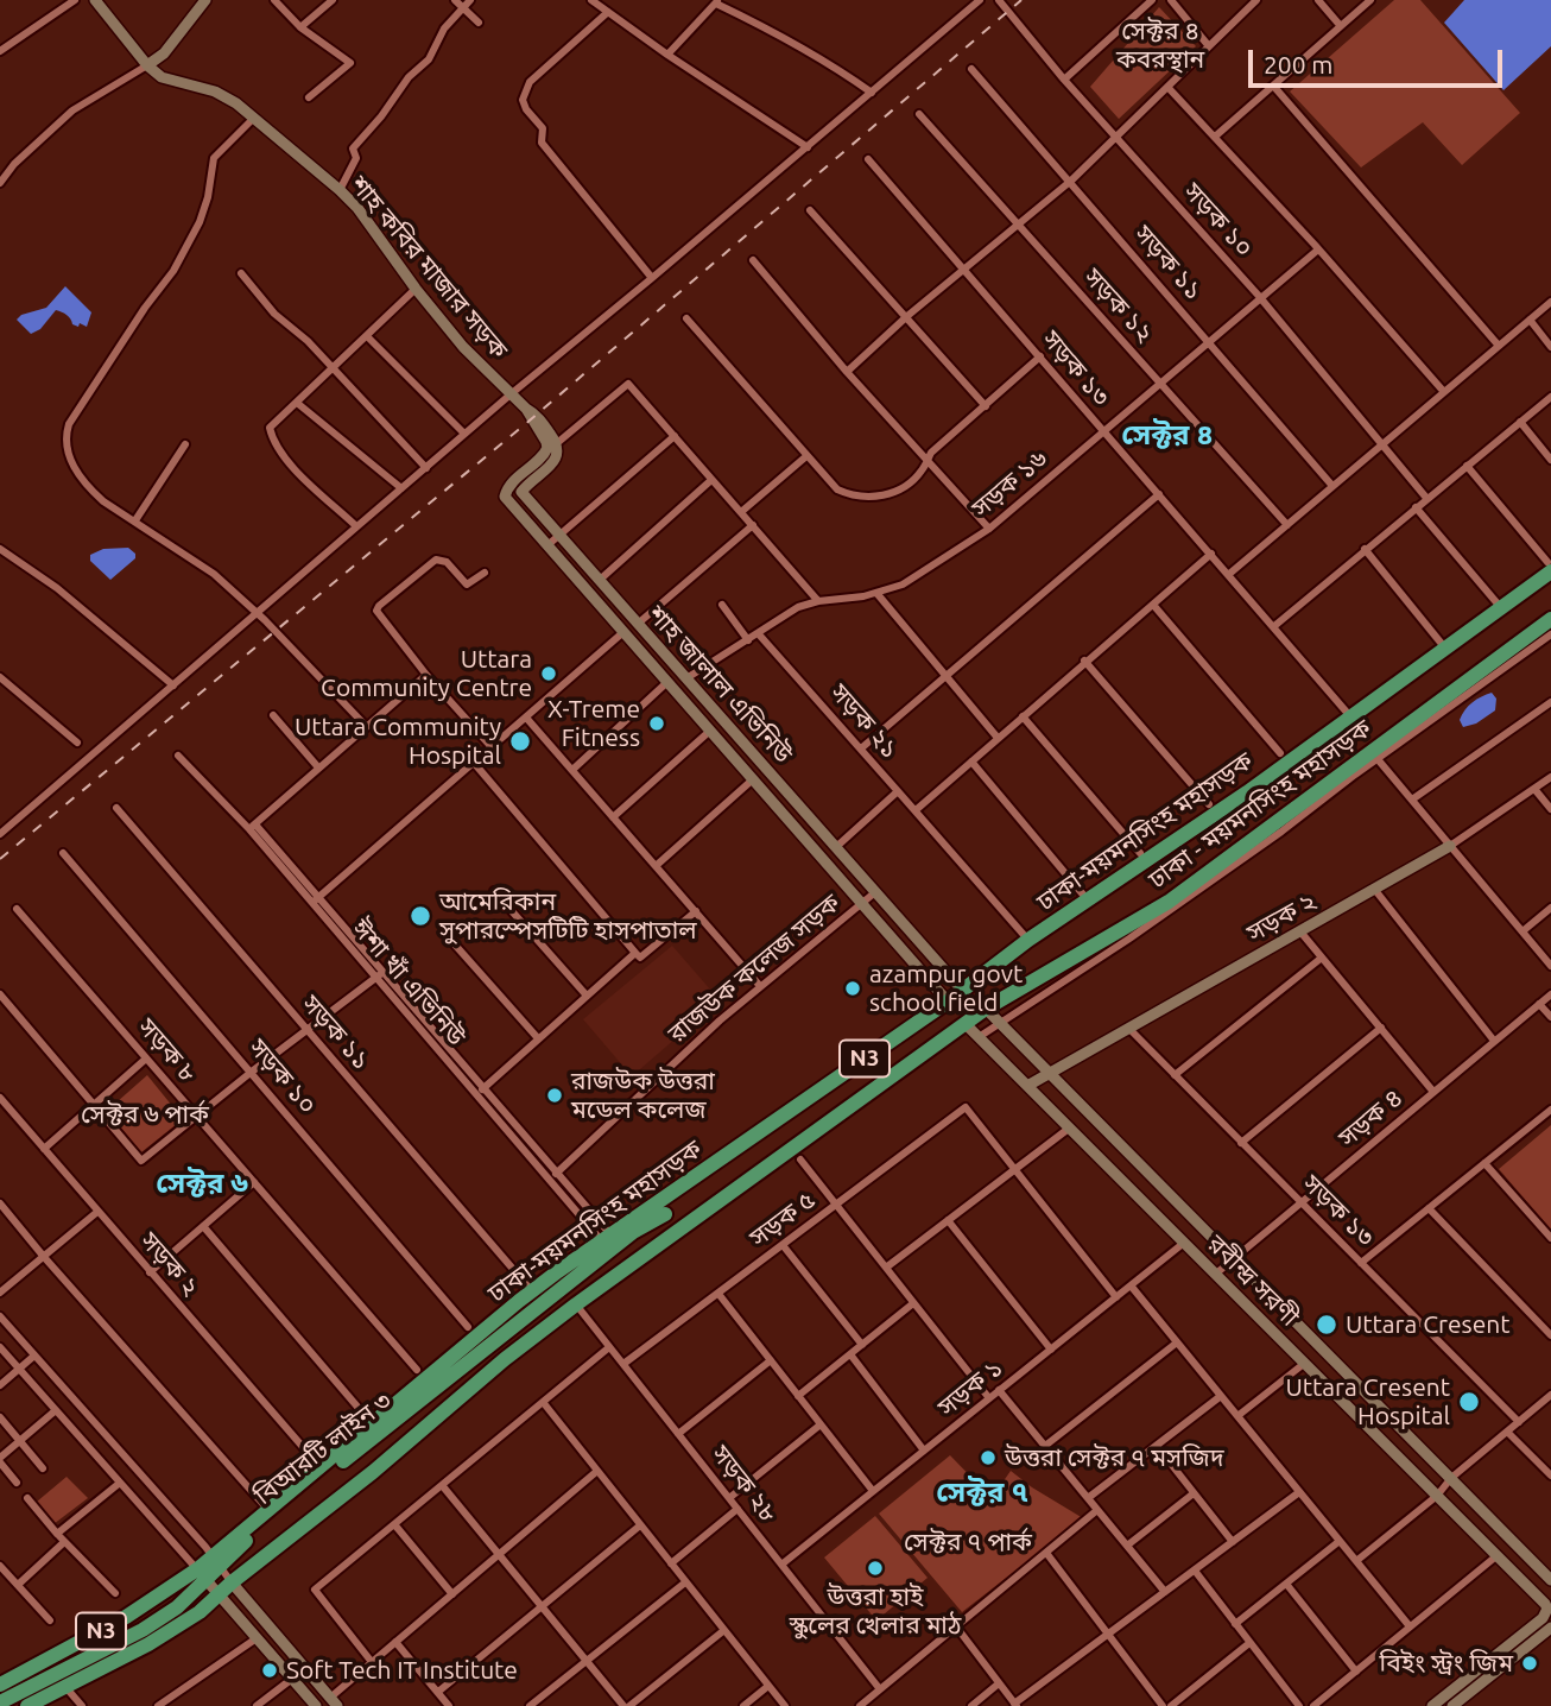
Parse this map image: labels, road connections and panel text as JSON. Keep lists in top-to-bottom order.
{
  "streets": {
    "highway": [
      "ঢাকা - ময়মনসিংহ মহাসড়ক",
      "ঢাকা-ময়মনসিংহ মহাসড়ক",
      "N3",
      "বিআরটি লাইন ৩"
    ],
    "street": [
      "সড়ক ১০",
      "সড়ক ১১",
      "শাহ কবির মাজার সড়ক",
      "সড়ক ১২",
      "সড়ক ১৩",
      "সড়ক ১৬",
      "শাহ জালাল এভিনিউ",
      "সড়ক ২১",
      "সড়ক ২",
      "রাজউক কলেজ সড়ক",
      "ঈশা খাঁ এভিনিউ",
      "সড়ক ৮",
      "সড়ক ৪",
      "সড়ক ৫",
      "রবীন্দ্র সরণী",
      "সড়ক ১",
      "সড়ক ২৮"
    ]
  },
  "crossings": [
    ["সড়ক ১০", "সড়ক ১৬"],
    ["সড়ক ১১", "সড়ক ১৬"],
    ["শাহ কবির মাজার সড়ক", "শাহ জালাল এভিনিউ"],
    ["সড়ক ১২", "সড়ক ১৬"],
    ["সড়ক ১৩", "সড়ক ১৬"],
    ["সড়ক ১৩", "ঢাকা-ময়মনসিংহ মহাসড়ক"],
    ["সড়ক ১৩", "সড়ক ২"],
    ["সড়ক ১৩", "সড়ক ৪"],
    ["সড়ক ১৬", "শাহ জালাল এভিনিউ"],
    ["সড়ক ১৬", "সড়ক ২১"],
    ["শাহ জালাল এভিনিউ", "সড়ক ২১"],
    ["শাহ জালাল এভিনিউ", "ঢাকা-ময়মনসিংহ মহাসড়ক"],
    ["শাহ জালাল এভিনিউ", "রাজউক কলেজ সড়ক"],
    ["ঢাকা - ময়মনসিংহ মহাসড়ক", "N3"],
    ["ঢাকা - ময়মনসিংহ মহাসড়ক", "রবীন্দ্র সরণী"],
    ["ঢাকা-ময়মনসিংহ মহাসড়ক", "ঈশা খাঁ এভিনিউ"],
    ["ঢাকা-ময়মনসিংহ মহাসড়ক", "বিআরটি লাইন ৩"],
    ["সড়ক ২", "রবীন্দ্র সরণী"],
    ["রাজউক কলেজ সড়ক", "ঈশা খাঁ এভিনিউ"],
    ["N3", "রবীন্দ্র সরণী"],
    ["N3", "সড়ক ২৮"],
    ["সড়ক ৪", "রবীন্দ্র সরণী"],
    ["সড়ক ৫", "সড়ক ২৮"],
    ["রবীন্দ্র সরণী", "সড়ক ১"],
    ["সড়ক ১", "সড়ক ২৮"]
  ],
  "districts": ["সেক্টর ৪", "সেক্টর ৬", "সেক্টর ৭"],
  "parks": ["সেক্টর ৪ কবরস্থান", "সেক্টর ৬ পার্ক", "সেক্টর ৭ পার্ক"],
  "places": [
    "Uttara Community Centre",
    "X-Treme Fitness",
    "Uttara Community Hospital",
    "আমেরিকান সুপারস্পেসটিটি হাসপাতাল",
    "azampur govt school field",
    "রাজউক উত্তরা মডেল কলেজ",
    "Uttara Cresent",
    "Uttara Cresent Hospital",
    "উত্তরা সেক্টর ৭ মসজিদ",
    "উত্তরা হাই স্কুলের খেলার মাঠ",
    "বিইং স্ট্রং জিম",
    "Soft Tech IT Institute"
  ],
  "scale_bar": "200 m"
}
